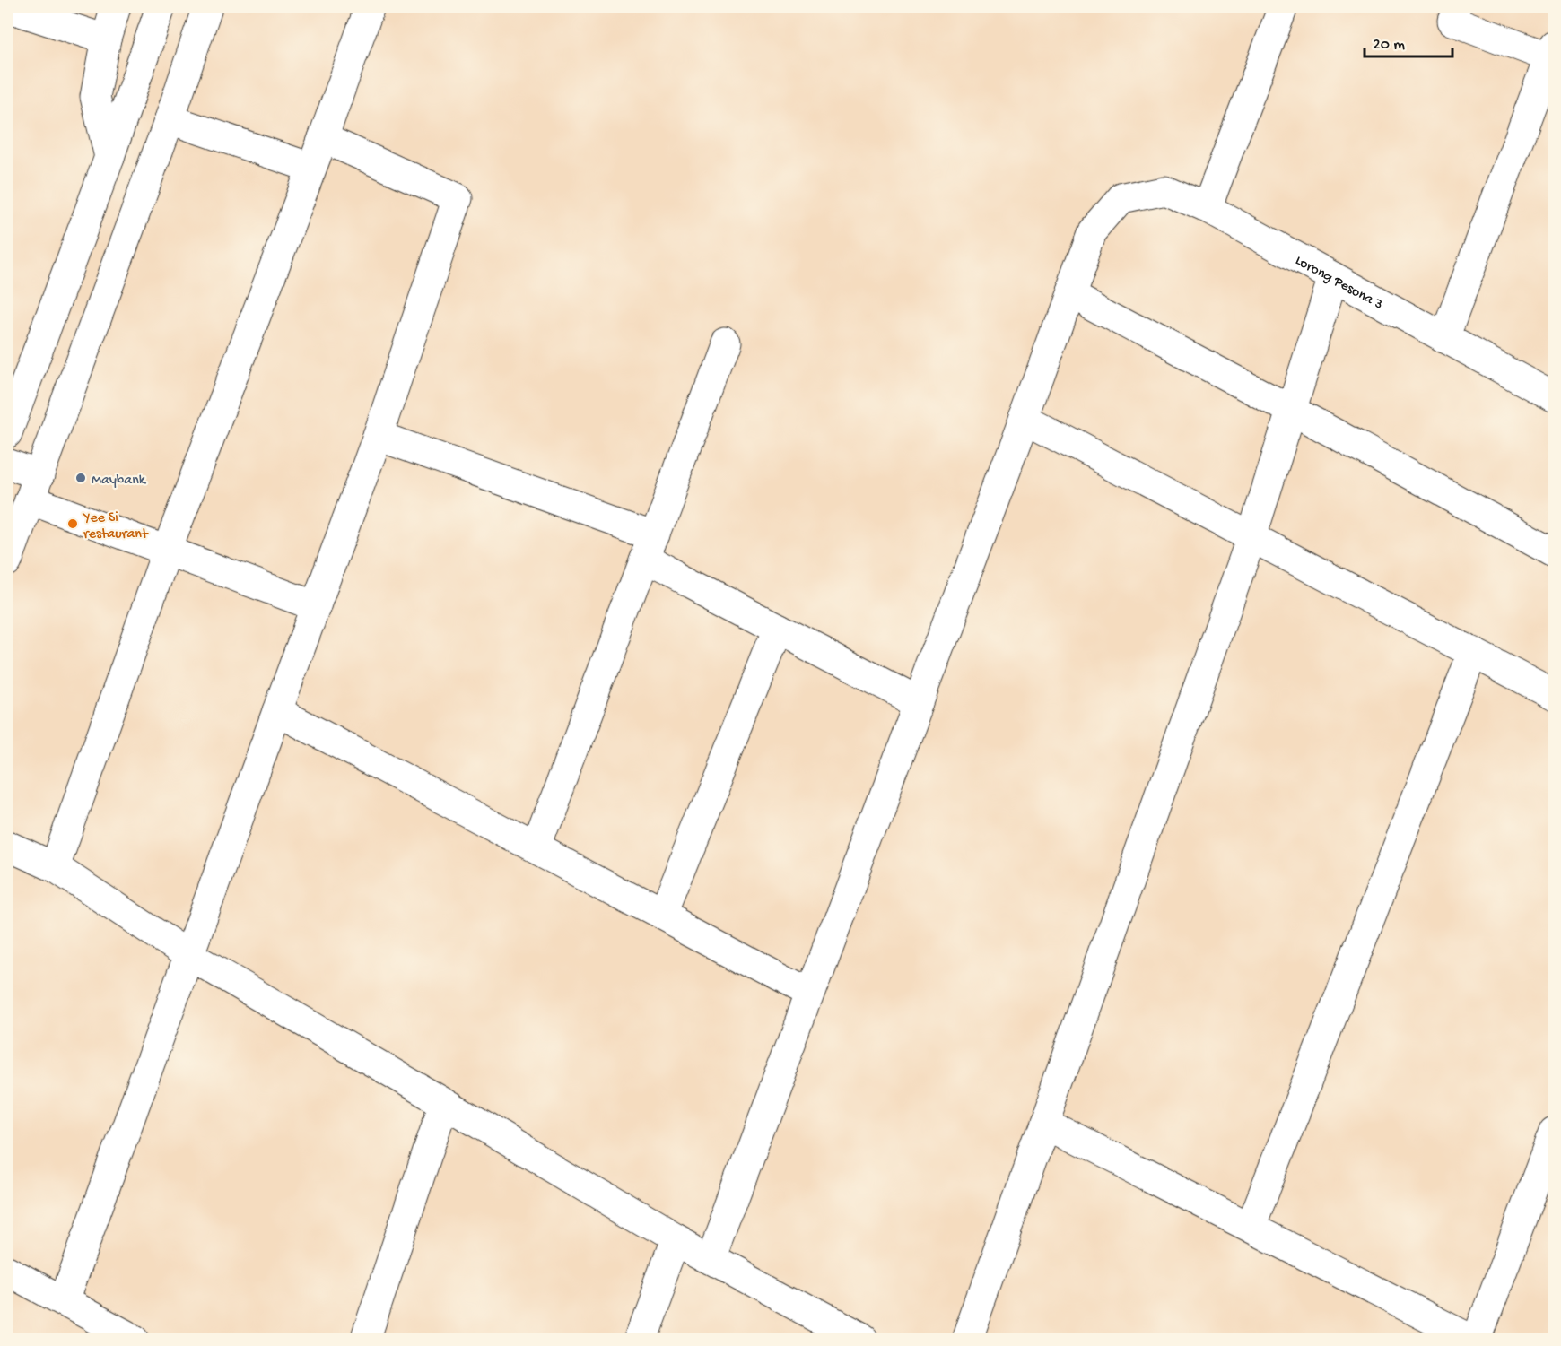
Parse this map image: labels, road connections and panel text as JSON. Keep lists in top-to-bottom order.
{
  "streets": {
    "main road": ["Lorong Pesona 3"]
  },
  "places": ["Maybank", "Yee Si restaurant"],
  "scale_bar": "20 m"
}
